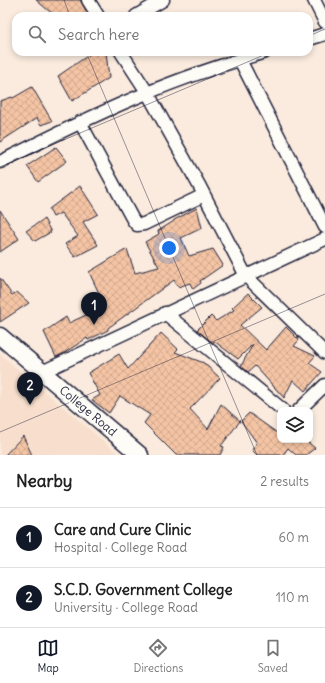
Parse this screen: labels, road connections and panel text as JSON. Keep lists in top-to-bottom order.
{
  "streets": {
    "street": ["College Road"]
  },
  "page": {
    "search": "Search here",
    "pins": ["1", "2"],
    "heading": ["Nearby", "2 results"],
    "list": [
      {
        "mark": "1",
        "name": "Care and Cure Clinic",
        "note": "Hospital · College Road",
        "value": "60 m"
      },
      {
        "mark": "2",
        "name": "S.C.D. Government College",
        "note": "University · College Road",
        "value": "110 m"
      }
    ],
    "nav": ["Map", "Directions", "Saved"]
  }
}
